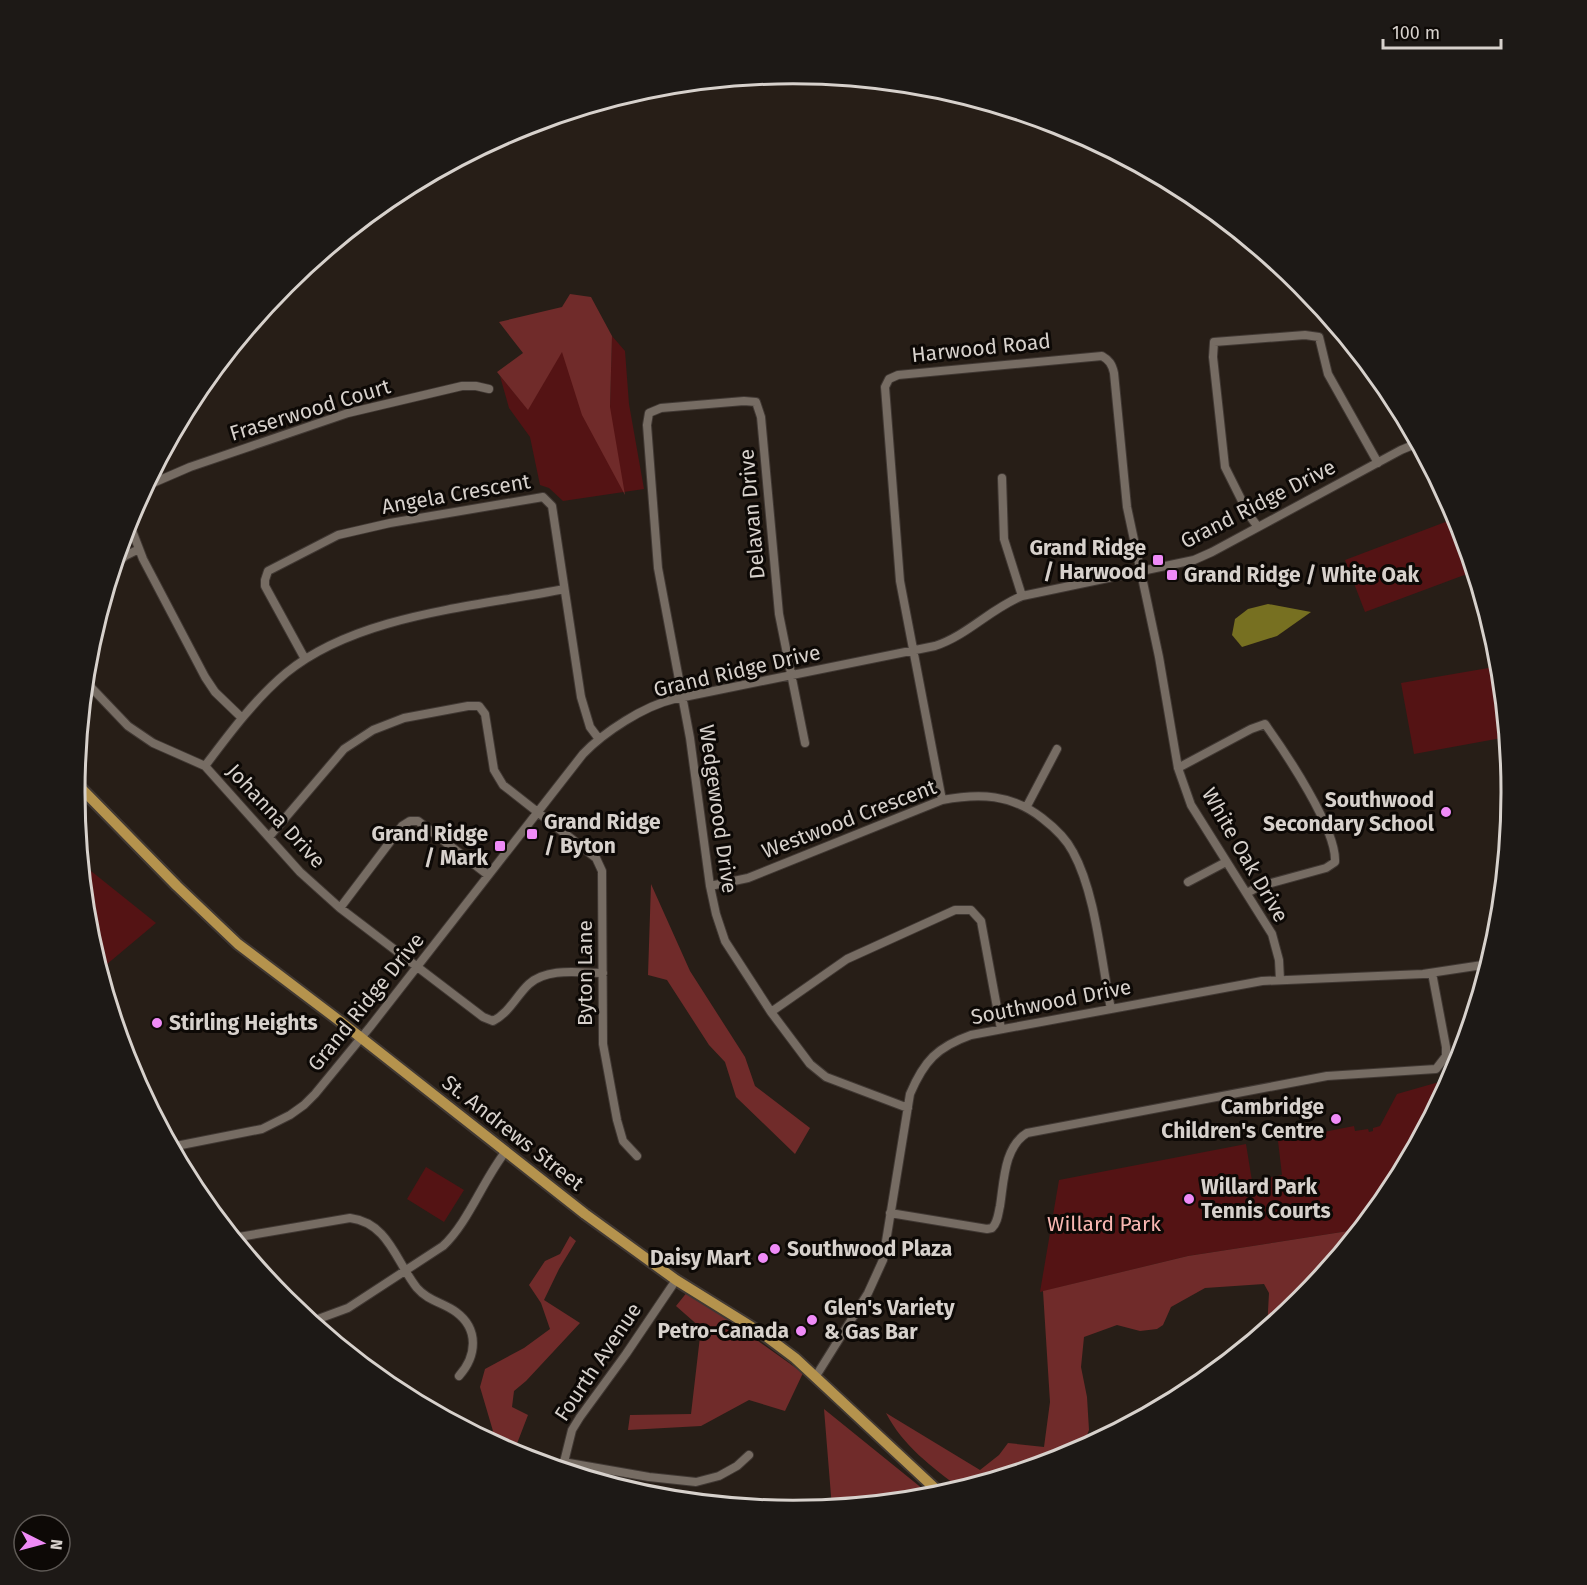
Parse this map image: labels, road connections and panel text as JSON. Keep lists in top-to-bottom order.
{
  "streets": {
    "main road": ["St. Andrews Street"],
    "street": [
      "Harwood Road",
      "Fraserwood Court",
      "Angela Crescent",
      "Grand Ridge Drive",
      "Delavan Drive",
      "Wedgewood Drive",
      "Johanna Drive",
      "Westwood Crescent",
      "White Oak Drive",
      "Byton Lane",
      "Southwood Drive",
      "Fourth Avenue"
    ]
  },
  "crossings": [
    ["Harwood Road", "Grand Ridge Drive"],
    ["Harwood Road", "Westwood Crescent"],
    ["Harwood Road", "White Oak Drive"],
    ["Angela Crescent", "Grand Ridge Drive"],
    ["Angela Crescent", "Johanna Drive"],
    ["Grand Ridge Drive", "Delavan Drive"],
    ["Grand Ridge Drive", "Wedgewood Drive"],
    ["Grand Ridge Drive", "Johanna Drive"],
    ["Grand Ridge Drive", "White Oak Drive"],
    ["Grand Ridge Drive", "Byton Lane"],
    ["Grand Ridge Drive", "St. Andrews Street"],
    ["Delavan Drive", "Wedgewood Drive"],
    ["Wedgewood Drive", "Westwood Crescent"],
    ["Wedgewood Drive", "Southwood Drive"],
    ["Johanna Drive", "Byton Lane"],
    ["Westwood Crescent", "Southwood Drive"],
    ["White Oak Drive", "Southwood Drive"],
    ["Southwood Drive", "St. Andrews Street"],
    ["St. Andrews Street", "Fourth Avenue"]
  ],
  "parks": ["Willard Park"],
  "places": {
    "transit": [
      "Grand Ridge / Harwood",
      "Grand Ridge / White Oak",
      "Grand Ridge / Byton",
      "Grand Ridge / Mark"
    ],
    "other": [
      "Southwood Secondary School",
      "Stirling Heights",
      "Cambridge Children's Centre",
      "Willard Park Tennis Courts",
      "Southwood Plaza",
      "Daisy Mart",
      "Glen's Variety & Gas Bar",
      "Petro-Canada"
    ]
  },
  "scale_bar": "100 m",
  "north": "right"
}
